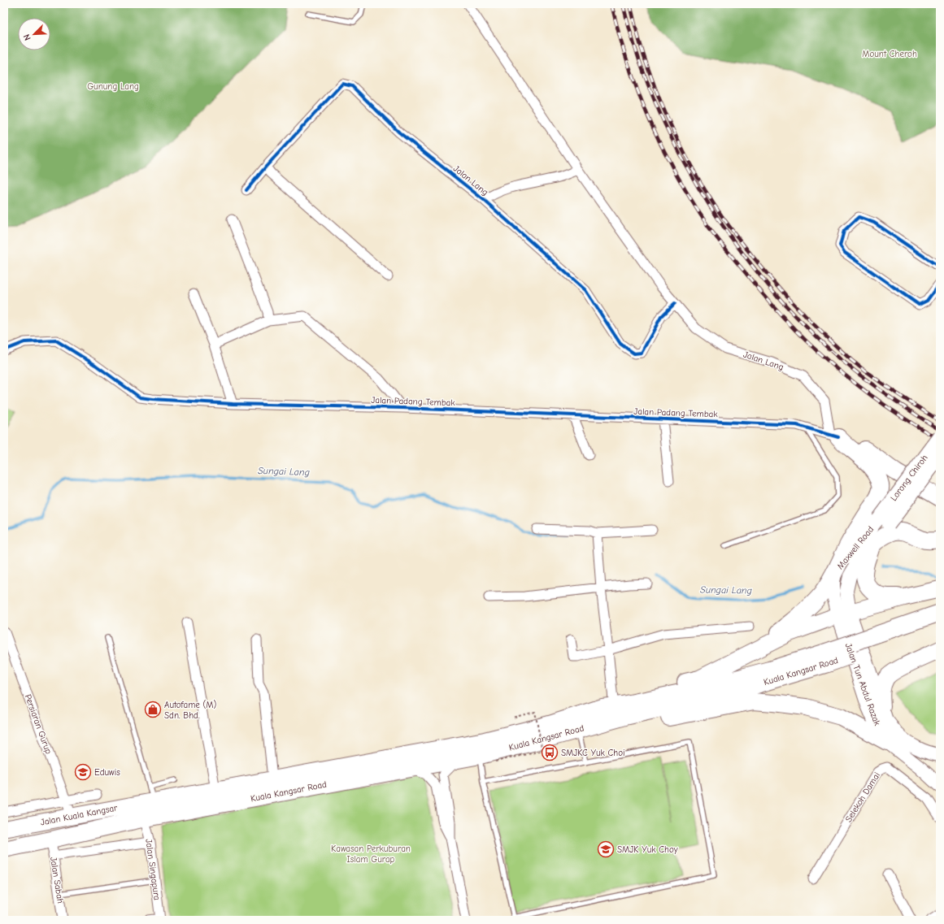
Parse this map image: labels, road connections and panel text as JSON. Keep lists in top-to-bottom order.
{
  "streets": {
    "highway": ["Kuala Kangsar Road", "Jalan Kuala Kangsar"],
    "main road": ["Lorong Chiroh", "Maxwell Road", "Jalan Tun Abdul Razak"],
    "street": [
      "Jalan Lang",
      "Jalan Padang Tembak",
      "Persiaran Gurup",
      "Selekoh Damai",
      "Jalan Singapura",
      "Jalan Sabah"
    ]
  },
  "crossings": [
    ["Jalan Lang", "Jalan Padang Tembak"],
    ["Lorong Chiroh", "Maxwell Road"],
    ["Maxwell Road", "Jalan Tun Abdul Razak"],
    ["Kuala Kangsar Road", "Jalan Kuala Kangsar"],
    ["Kuala Kangsar Road", "Jalan Singapura"],
    ["Persiaran Gurup", "Jalan Kuala Kangsar"],
    ["Jalan Kuala Kangsar", "Jalan Singapura"],
    ["Jalan Kuala Kangsar", "Jalan Sabah"]
  ],
  "water": ["Sungai Lang"],
  "parks": ["Mount Cheroh", "Gunung Lang", "Kawasan Perkuburan Islam Gurap"],
  "places": {
    "shop": ["Autofame (M) Sdn. Bhd."],
    "bus stop": ["SMJKC Yuk Choi"],
    "school or university": ["Eduwis", "SMJK Yuk Choy"]
  },
  "north": "bottom left"
}
